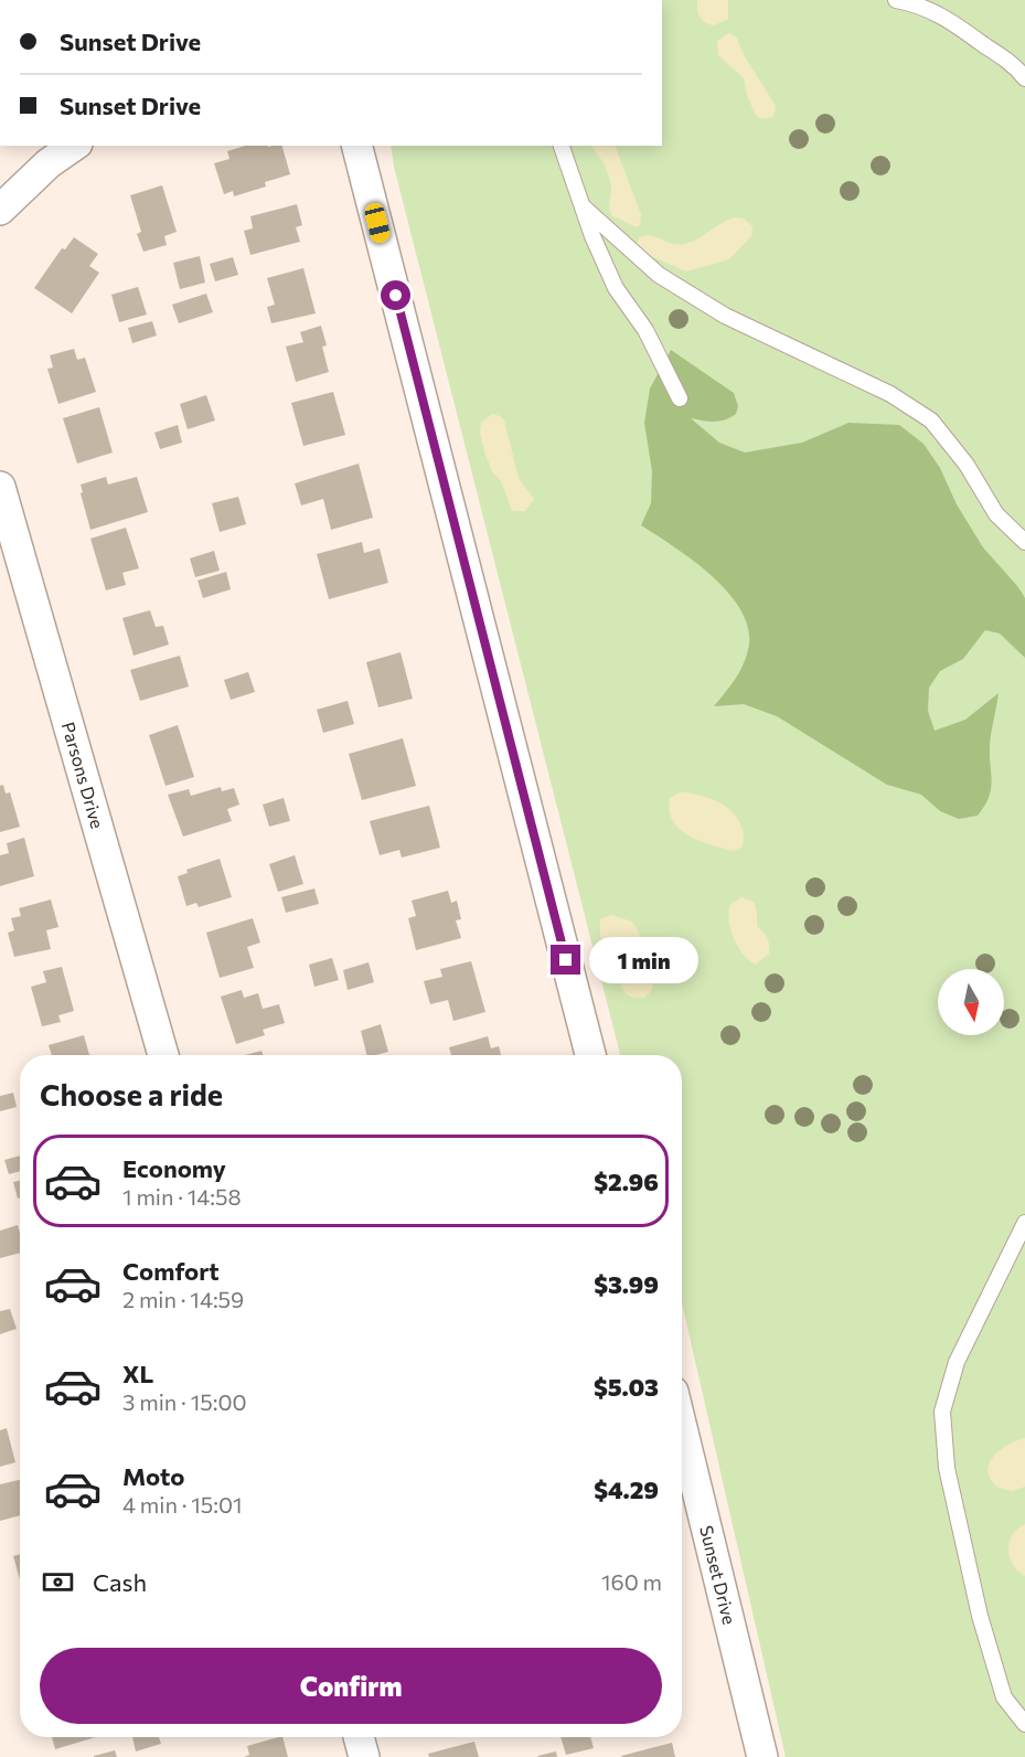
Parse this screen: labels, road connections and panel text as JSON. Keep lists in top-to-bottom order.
{
  "streets": {
    "street": ["Parsons Drive", "Sunset Drive"]
  },
  "north": "bottom",
  "page": {
    "banner": ["Sunset Drive", "Sunset Drive"],
    "bubble": "1 min",
    "heading": "Choose a ride",
    "list": [
      {
        "name": "Economy",
        "note": "1 min · 14:58",
        "value": "$2.96"
      },
      {
        "name": "Comfort",
        "note": "2 min · 14:59",
        "value": "$3.99"
      },
      {
        "name": "XL",
        "note": "3 min · 15:00",
        "value": "$5.03"
      },
      {
        "name": "Moto",
        "note": "4 min · 15:01",
        "value": "$4.29"
      }
    ],
    "pay": ["Cash", "160 m"],
    "buttons": "Confirm"
  }
}
